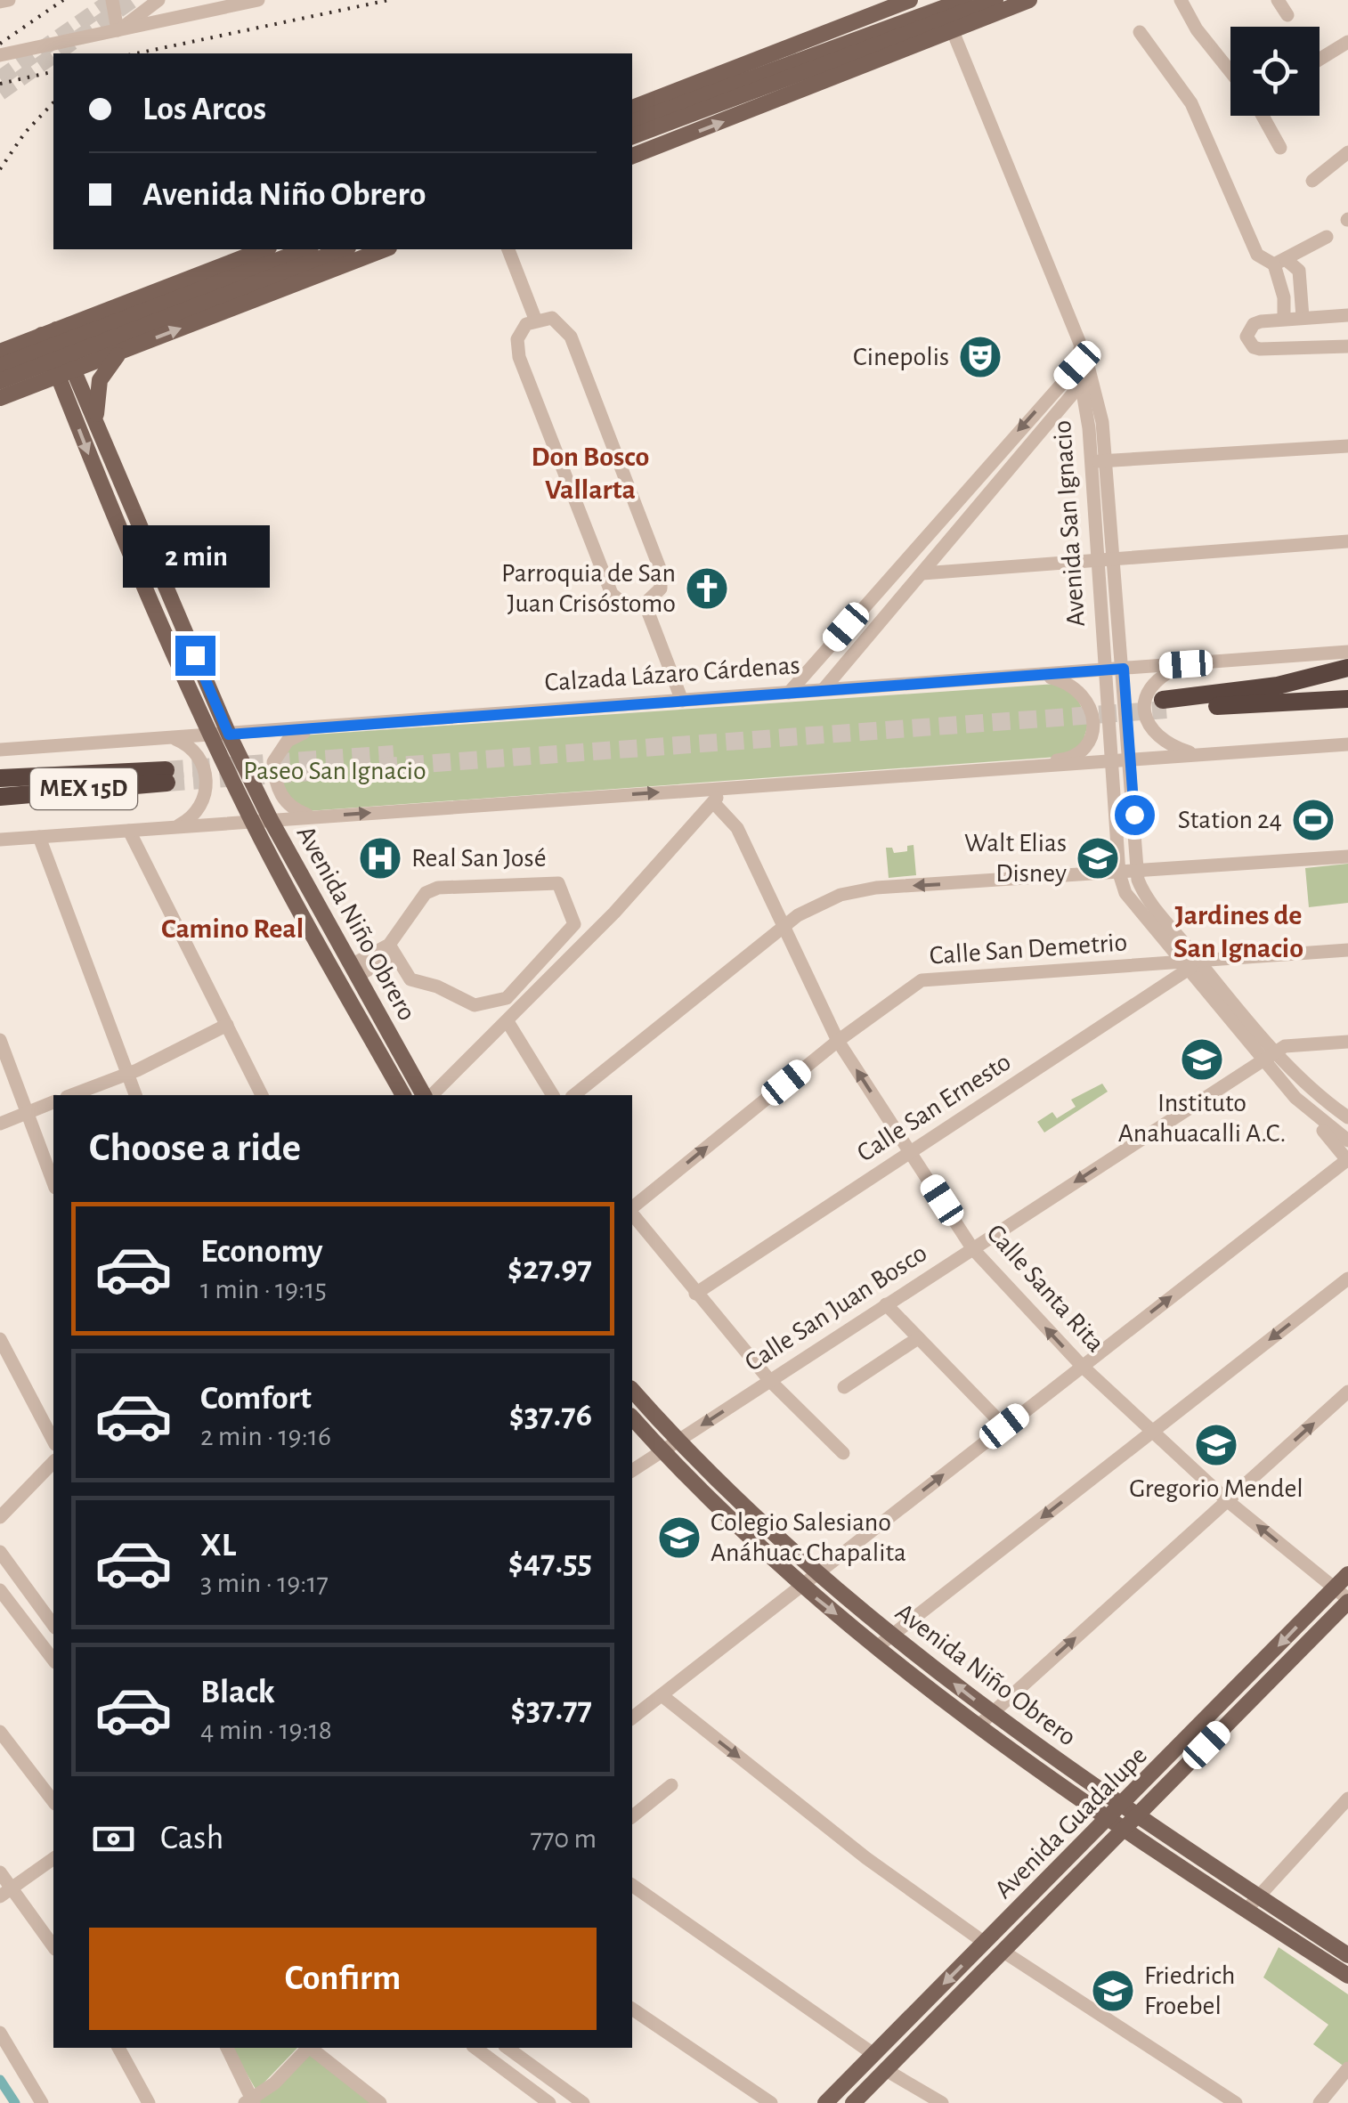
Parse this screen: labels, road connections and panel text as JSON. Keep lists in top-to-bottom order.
{
  "streets": {
    "highway": ["MEX 15D"],
    "main road": ["Avenida Niño Obrero", "Avenida Guadalupe"],
    "street": [
      "Avenida San Ignacio",
      "Calzada Lázaro Cárdenas",
      "Calle San Demetrio",
      "Calle San Ernesto",
      "Calle Santa Rita",
      "Calle San Juan Bosco"
    ]
  },
  "crossings": [
    ["Avenida San Ignacio", "Calzada Lázaro Cárdenas"],
    ["Avenida San Ignacio", "Calle San Demetrio"],
    ["Avenida San Ignacio", "Calle San Ernesto"],
    ["Avenida San Ignacio", "Calle San Juan Bosco"],
    ["Calzada Lázaro Cárdenas", "Avenida Niño Obrero"],
    ["Avenida Niño Obrero", "Calle San Juan Bosco"],
    ["Avenida Niño Obrero", "Avenida Guadalupe"],
    ["Calle San Demetrio", "Calle San Ernesto"],
    ["Calle San Demetrio", "Calle Santa Rita"],
    ["Calle San Ernesto", "Calle Santa Rita"],
    ["Calle Santa Rita", "Calle San Juan Bosco"],
    ["Calle Santa Rita", "Avenida Guadalupe"]
  ],
  "one_way": ["Calle San Juan Bosco"],
  "districts": ["Don Bosco Vallarta", "Jardines de San Ignacio", "Camino Real"],
  "parks": ["Paseo San Ignacio"],
  "places": {
    "theatre": ["Cinepolis"],
    "church": ["Parroquia de San Juan Crisóstomo"],
    "sports": ["Station 24"],
    "hospital": ["Real San José"],
    "school or university": [
      "Walt Elias Disney",
      "Instituto Anahuacalli A.C.",
      "Gregorio Mendel",
      "Colegio Salesiano Anáhuac Chapalita",
      "Friedrich Froebel"
    ]
  },
  "page": {
    "banner": ["Los Arcos", "Avenida Niño Obrero"],
    "bubble": "2 min",
    "heading": "Choose a ride",
    "list": [
      {
        "name": "Economy",
        "note": "1 min · 19:15",
        "value": "$27.97"
      },
      {
        "name": "Comfort",
        "note": "2 min · 19:16",
        "value": "$37.76"
      },
      {
        "name": "XL",
        "note": "3 min · 19:17",
        "value": "$47.55"
      },
      {
        "name": "Black",
        "note": "4 min · 19:18",
        "value": "$37.77"
      }
    ],
    "pay": ["Cash", "770 m"],
    "buttons": "Confirm"
  }
}
